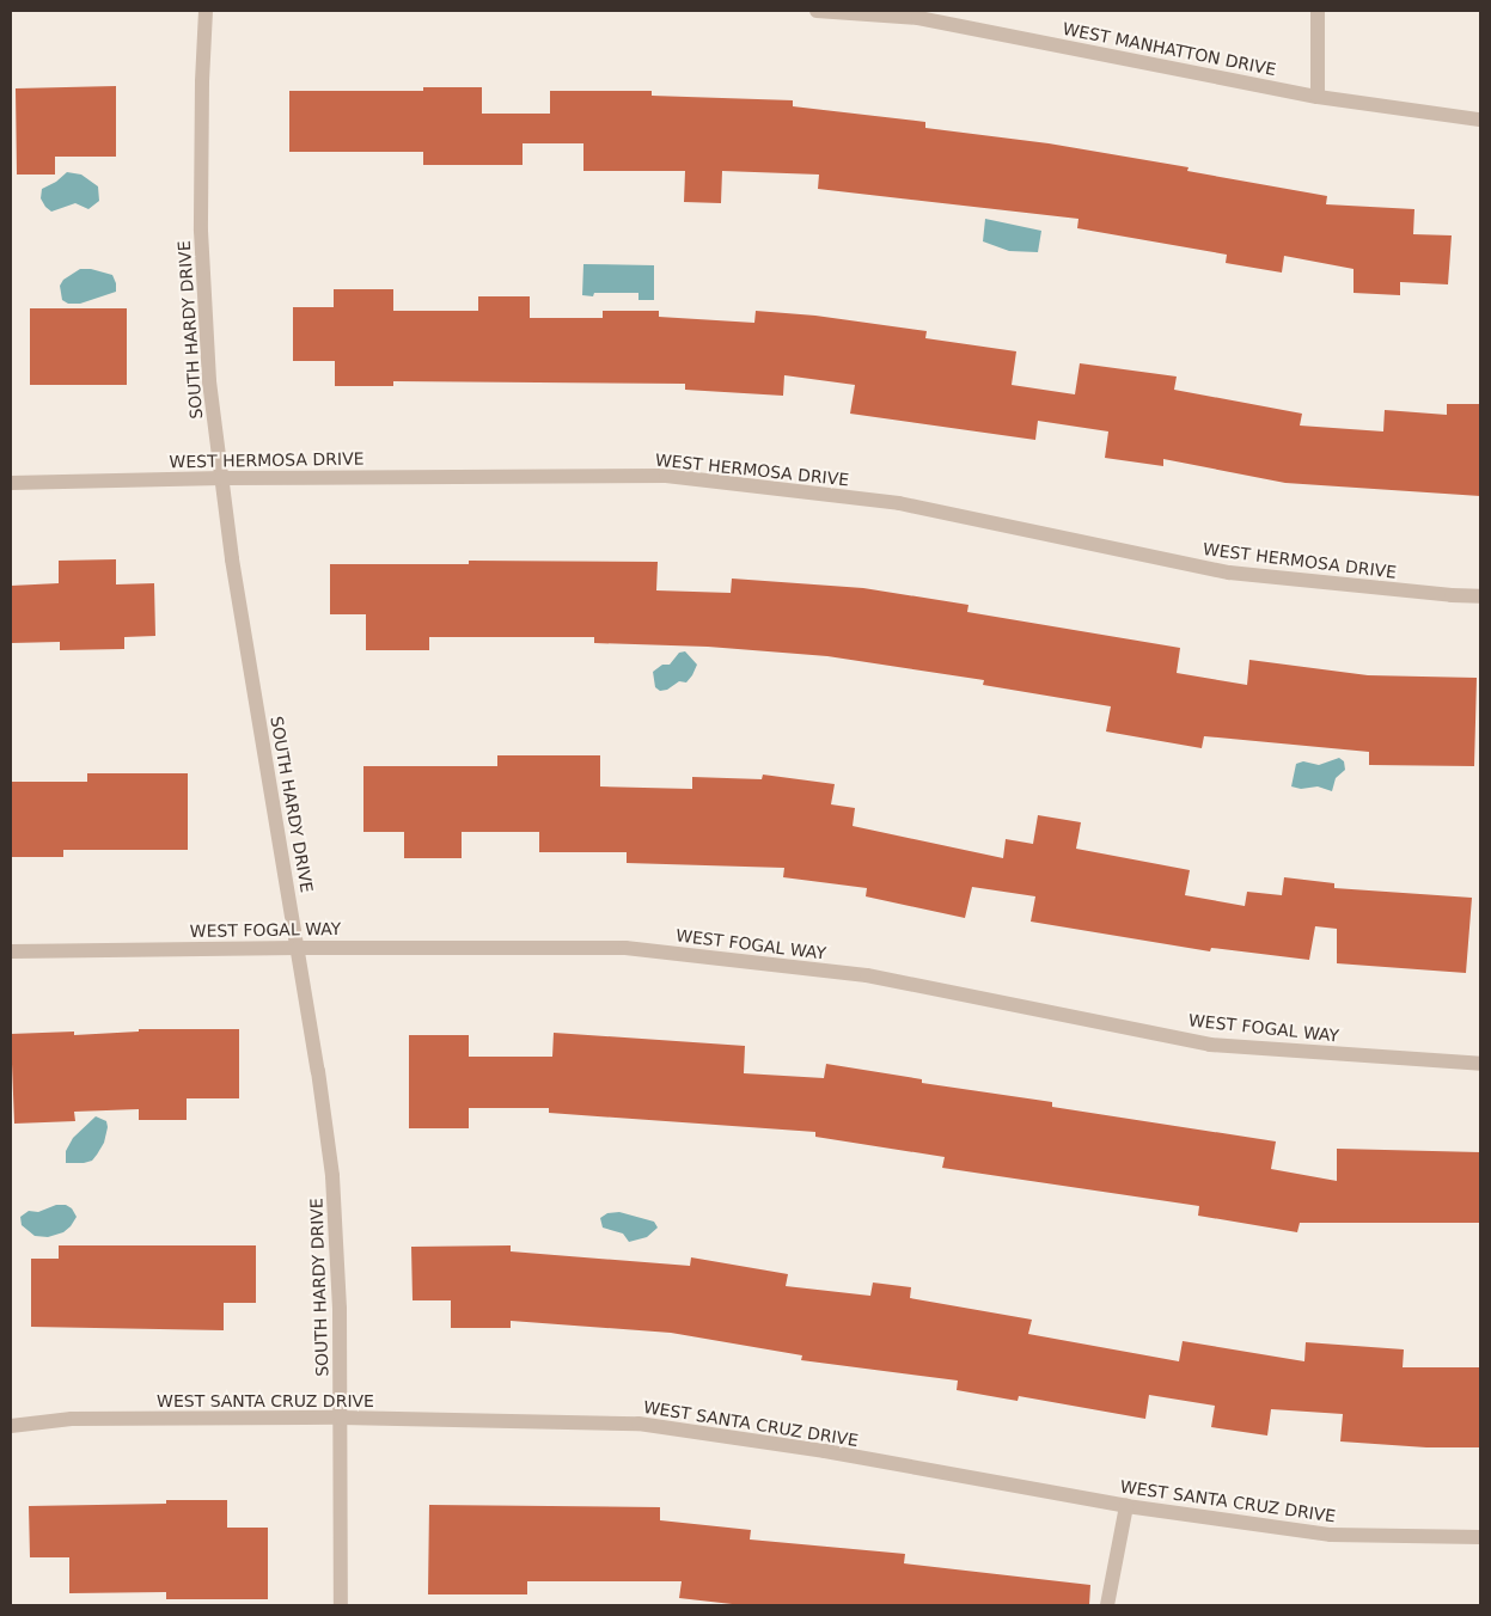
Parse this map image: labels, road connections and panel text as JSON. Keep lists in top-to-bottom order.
{
  "streets": {
    "street": [
      "WEST MANHATTON DRIVE",
      "SOUTH HARDY DRIVE",
      "WEST HERMOSA DRIVE",
      "WEST FOGAL WAY",
      "WEST SANTA CRUZ DRIVE"
    ]
  },
  "crossings": [
    ["SOUTH HARDY DRIVE", "WEST HERMOSA DRIVE"],
    ["SOUTH HARDY DRIVE", "WEST FOGAL WAY"],
    ["SOUTH HARDY DRIVE", "WEST SANTA CRUZ DRIVE"]
  ]
}
